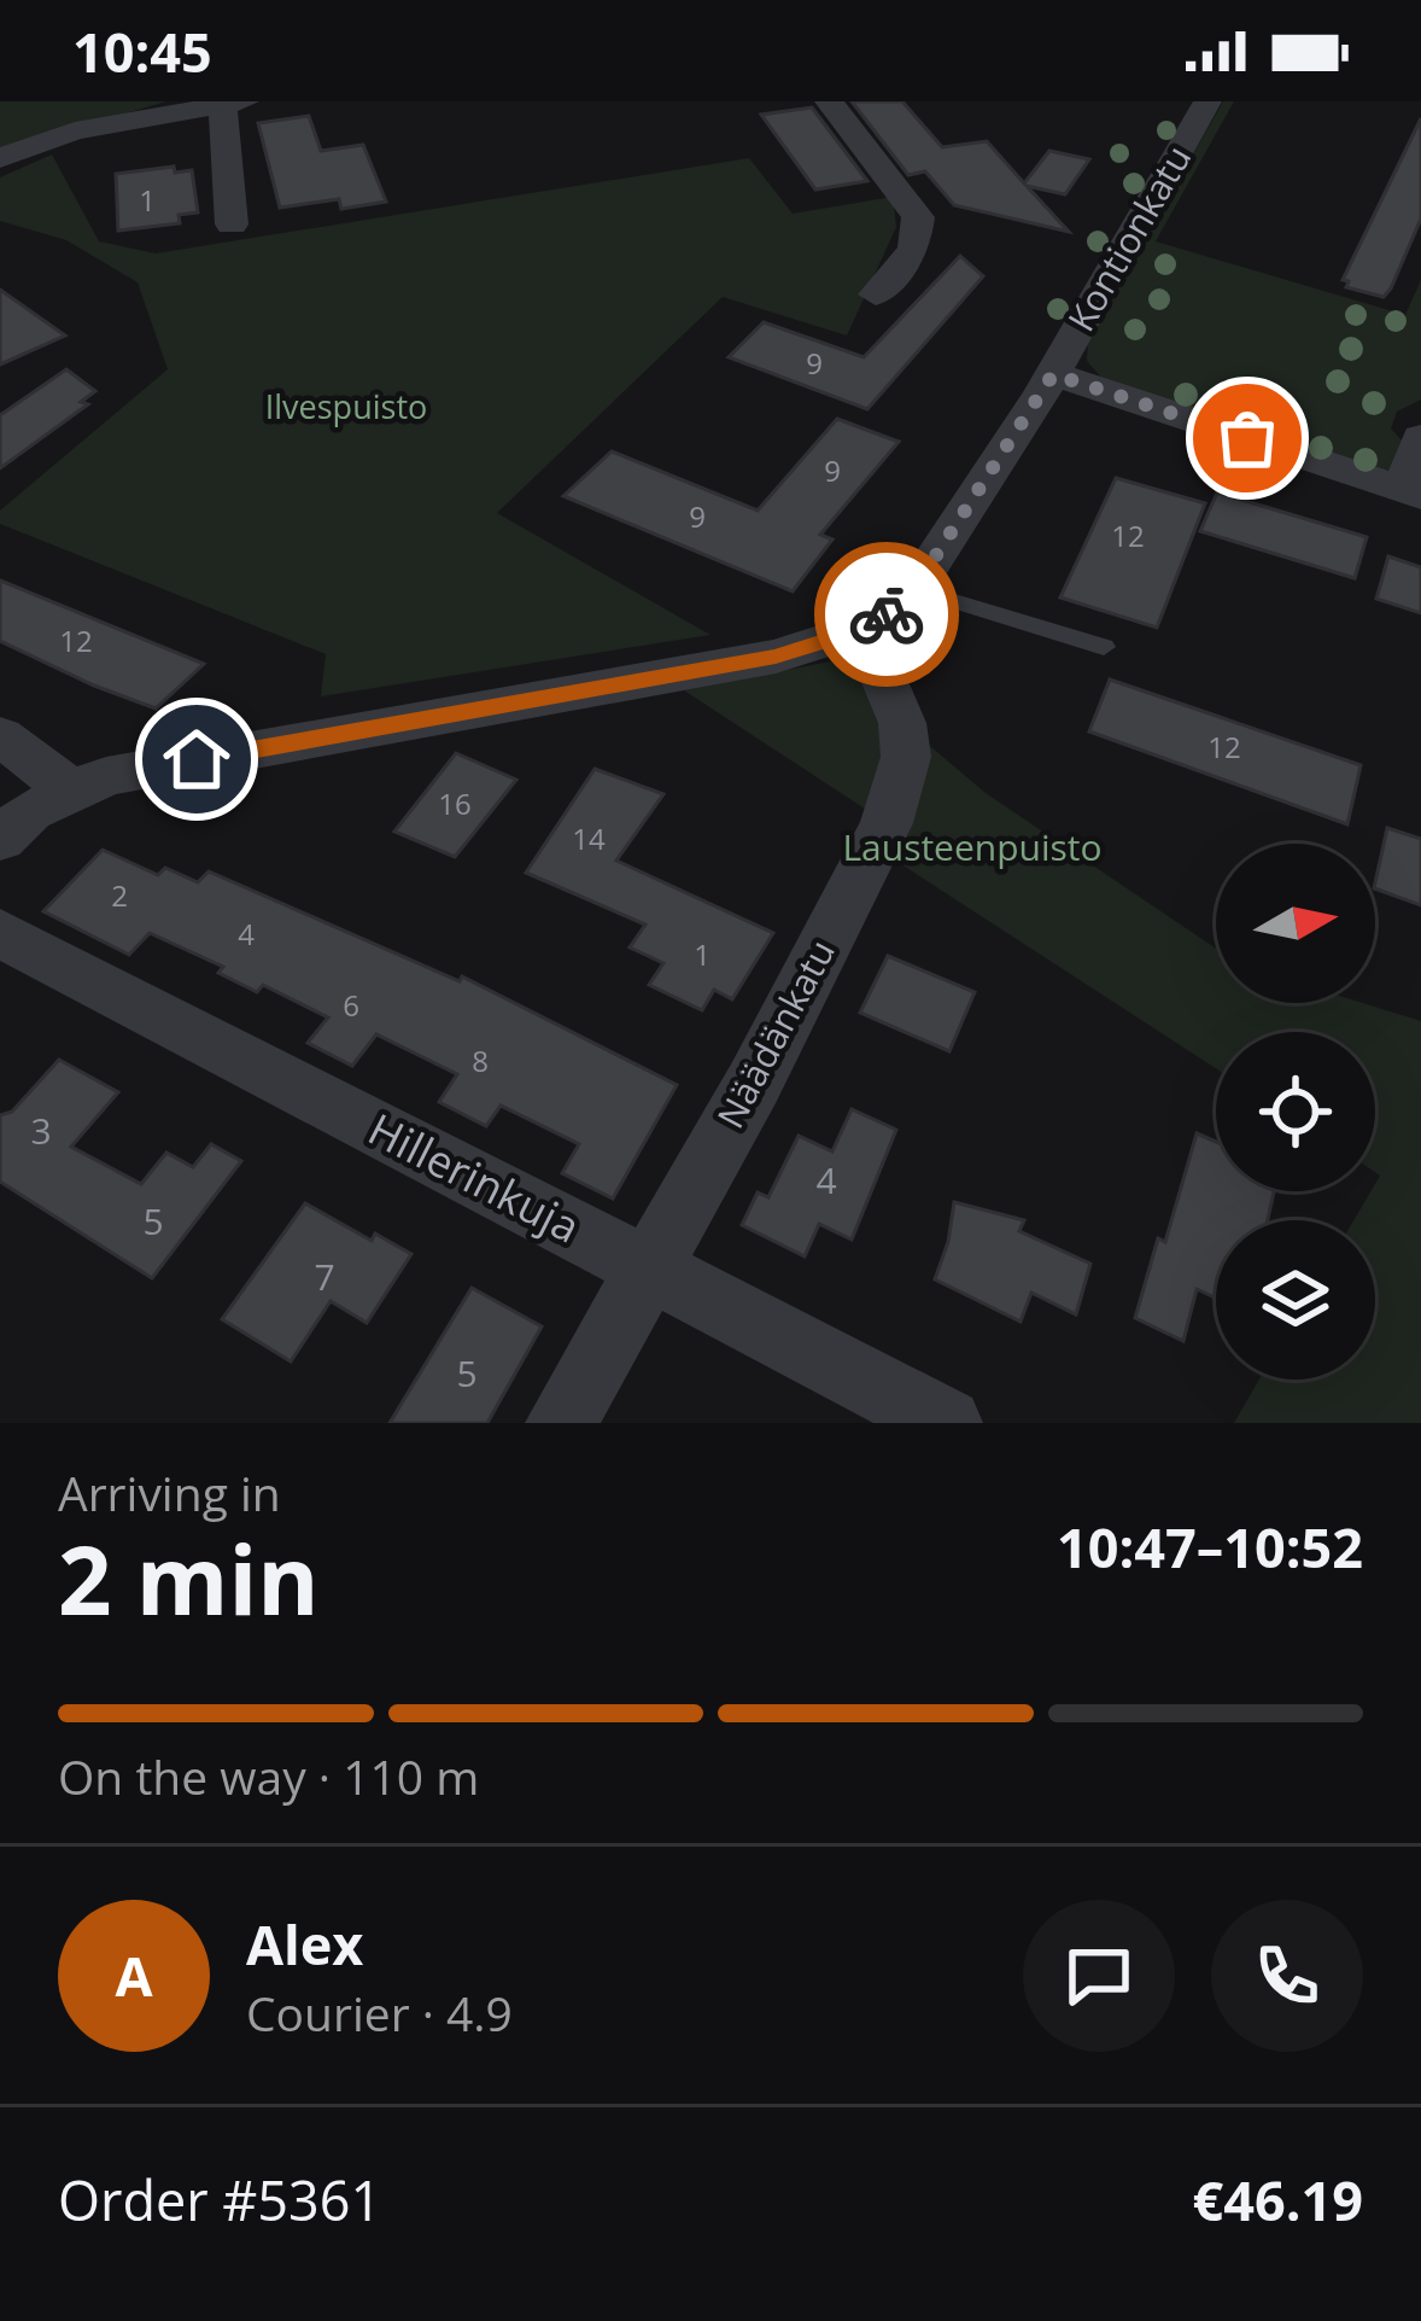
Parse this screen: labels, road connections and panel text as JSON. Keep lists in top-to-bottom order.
{
  "streets": {
    "street": ["Kontionkatu", "Näädänkatu", "Hillerinkuja"]
  },
  "crossings": [
    ["Kontionkatu", "Näädänkatu"],
    ["Näädänkatu", "Hillerinkuja"]
  ],
  "parks": ["Ilvespuisto", "Lausteenpuisto"],
  "house_numbers": [
    "1",
    "9",
    "9",
    "9",
    "12",
    "12",
    "12",
    "16",
    "14",
    "2",
    "4",
    "1",
    "6",
    "8",
    "3",
    "4",
    "5",
    "7",
    "5"
  ],
  "north": "right",
  "page": {
    "status": "10:45",
    "heading": ["2 min", "Arriving in", "10:47–10:52"],
    "panel": [
      "Alex",
      "Courier · 4.9",
      "Order #5361",
      "€46.19"
    ],
    "bar": "On the way · 110 m",
    "round": "A"
  }
}
